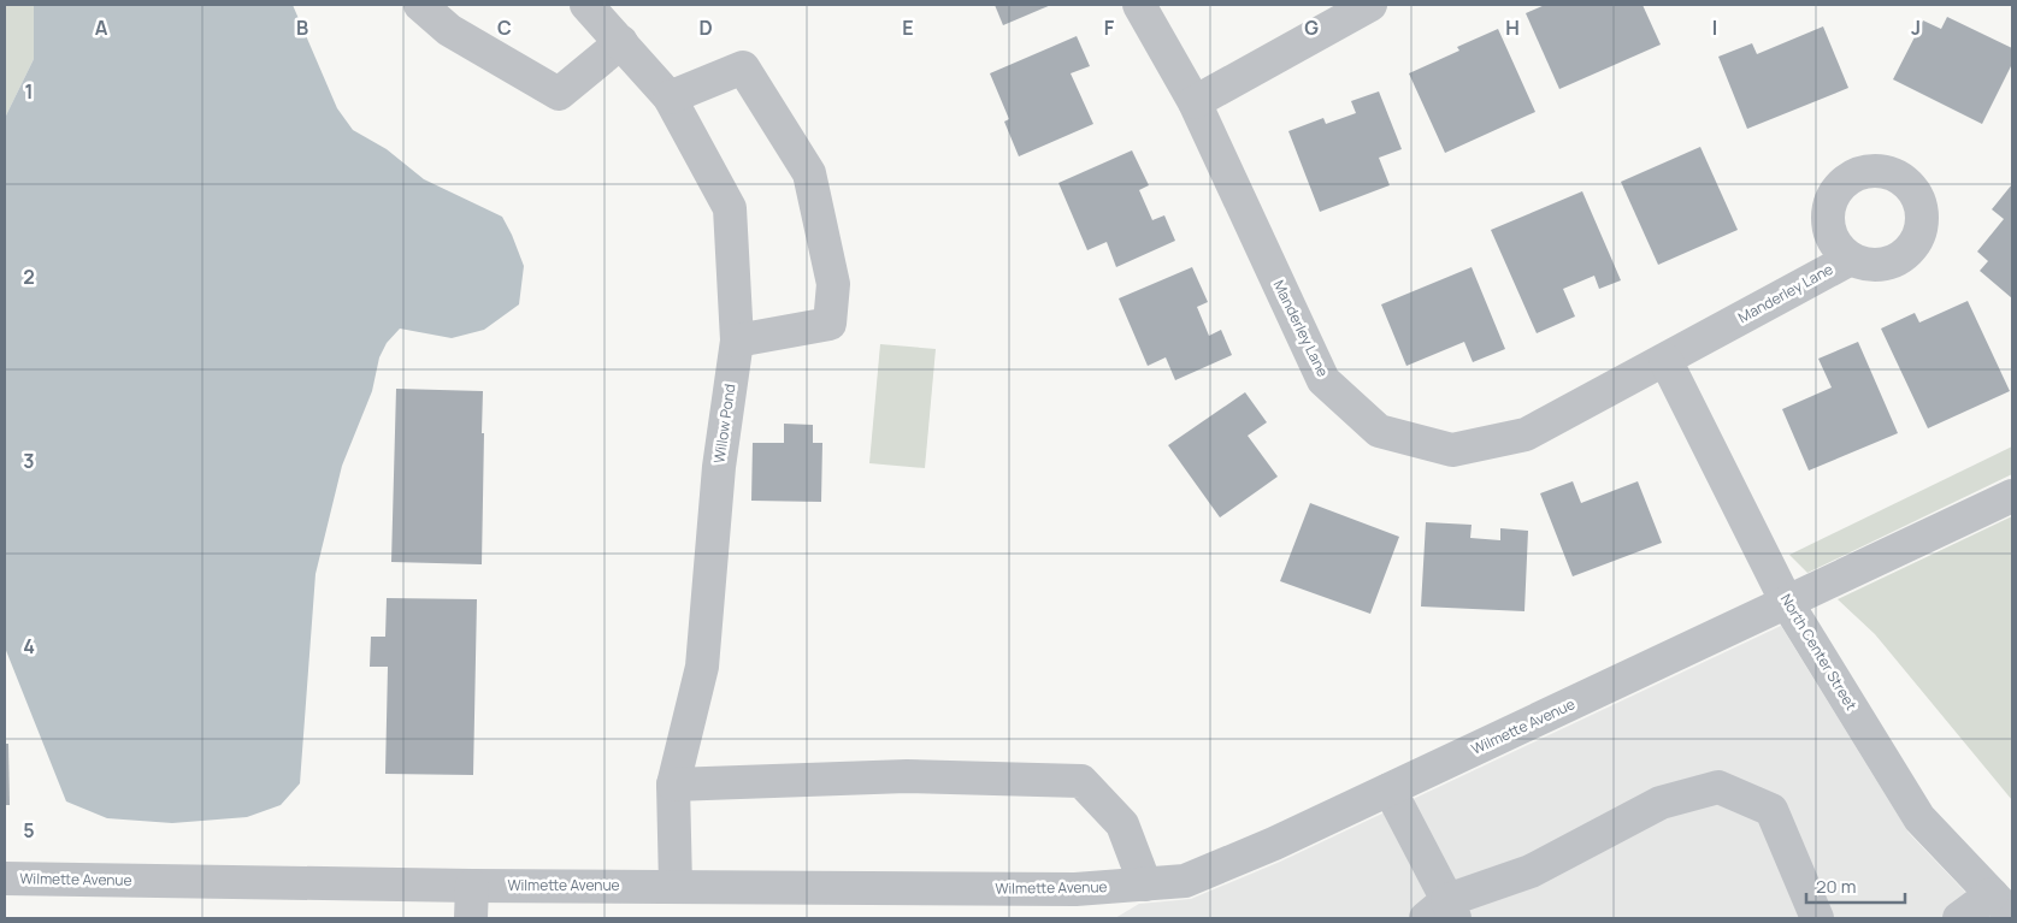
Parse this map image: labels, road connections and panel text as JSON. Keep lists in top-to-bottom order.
{
  "streets": {
    "street": [
      "Manderley Lane",
      "Willow Pond",
      "North Center Street",
      "Wilmette Avenue"
    ]
  },
  "crossings": [
    ["Manderley Lane", "North Center Street"],
    ["Willow Pond", "Wilmette Avenue"],
    ["North Center Street", "Wilmette Avenue"]
  ],
  "scale_bar": "20 m",
  "grid": {
    "columns": [
      "A",
      "B",
      "C",
      "D",
      "E",
      "F",
      "G",
      "H",
      "I",
      "J"
    ],
    "rows": [
      "1",
      "2",
      "3",
      "4",
      "5"
    ]
  }
}
